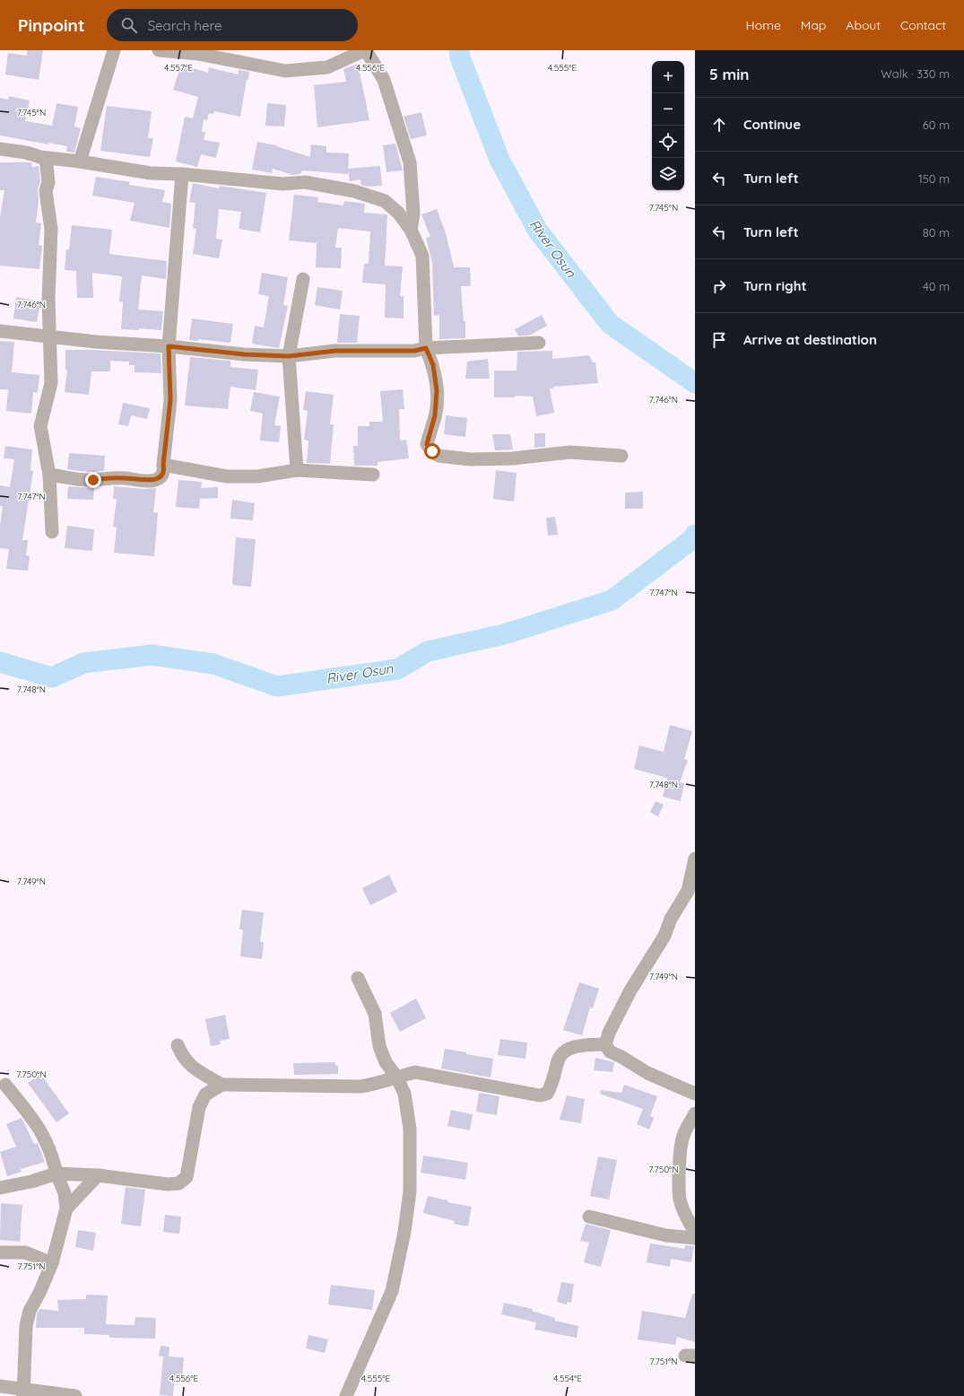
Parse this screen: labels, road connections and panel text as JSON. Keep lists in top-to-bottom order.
{
  "water": ["River Osun"],
  "page": {
    "header": "Pinpoint",
    "search": "Search here",
    "nav": [
      "Home",
      "Map",
      "About",
      "Contact"
    ],
    "heading": ["5 min", "Walk · 330 m"],
    "map_buttons": ["+", "−"],
    "list": [
      ["Continue", "60 m"],
      ["Turn left", "150 m"],
      ["Turn left", "80 m"],
      ["Turn right", "40 m"],
      "Arrive at destination"
    ]
  },
  "coordinates": [
    "4.557°E",
    "4.556°E",
    "4.555°E",
    "7.745°N",
    "7.746°N",
    "7.747°N",
    "7.748°N",
    "7.749°N",
    "7.750°N",
    "7.751°N",
    "4.554°E"
  ]
}
